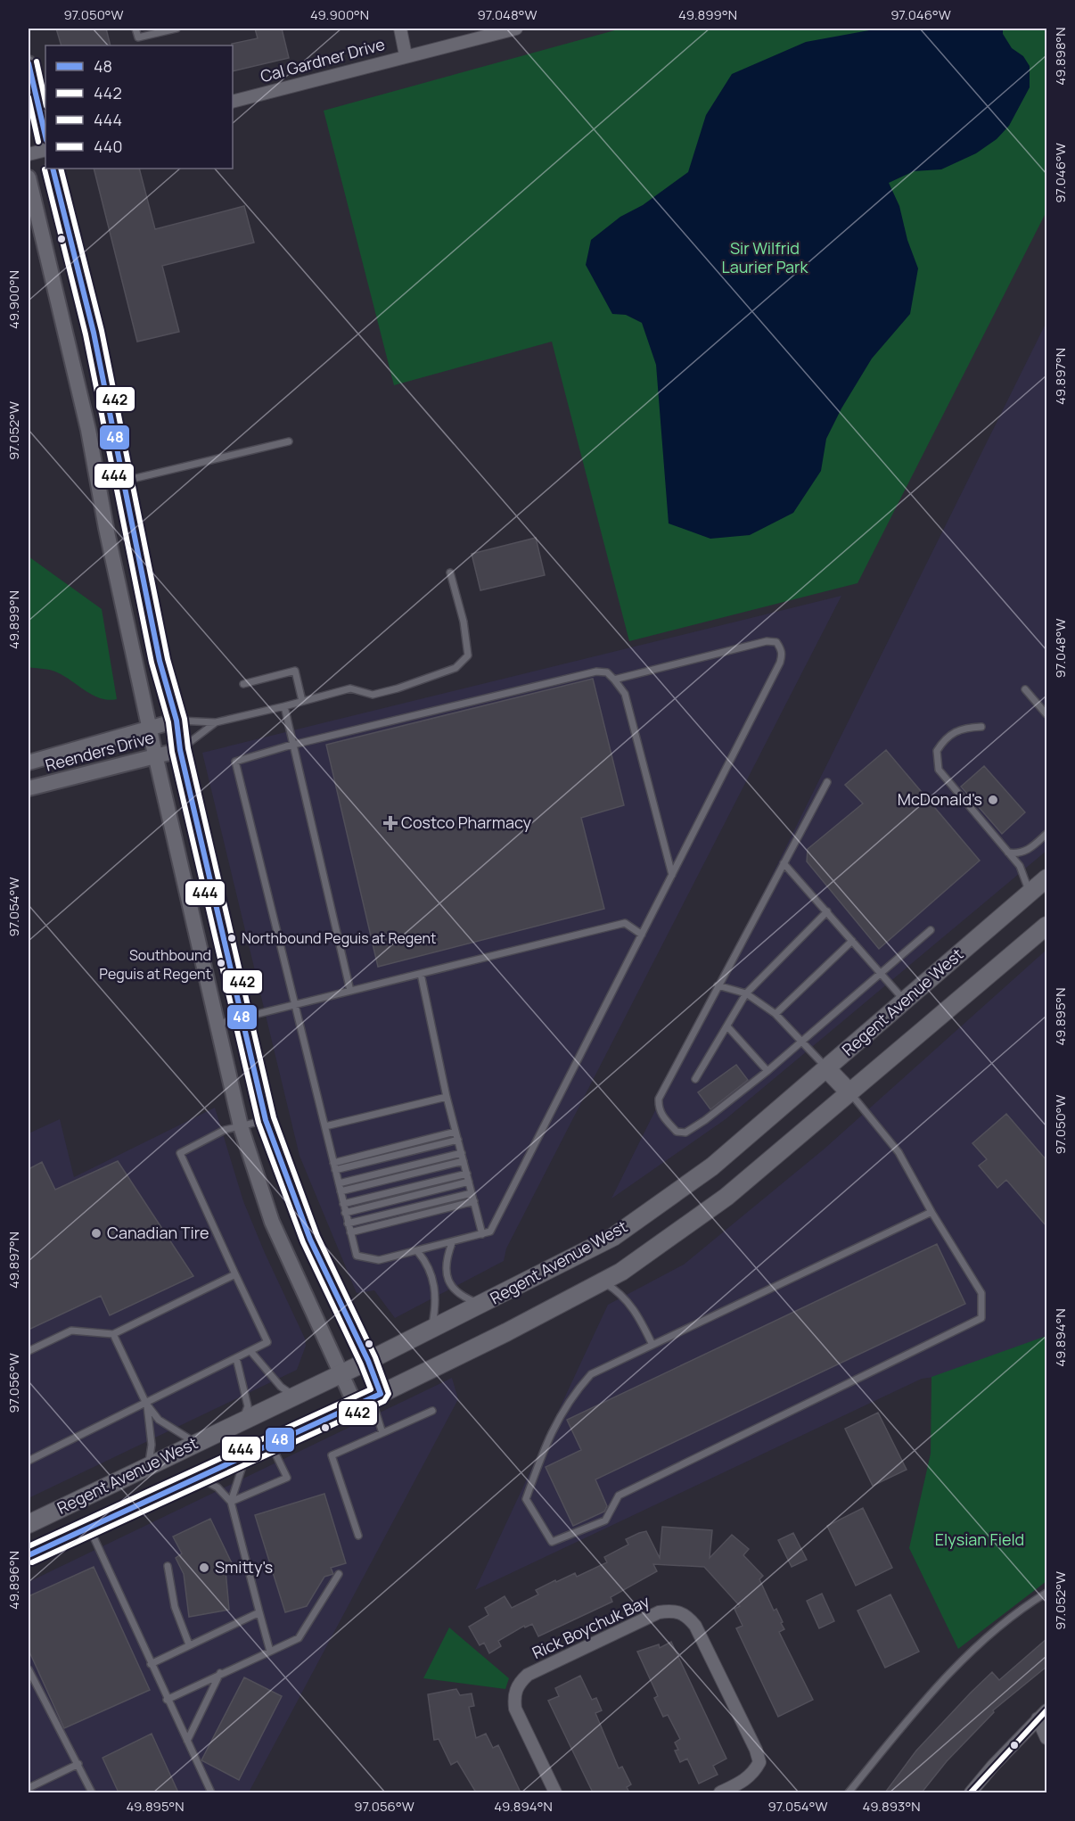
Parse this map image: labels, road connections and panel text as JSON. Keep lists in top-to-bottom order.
{
  "streets": {
    "main road": ["Regent Avenue West"],
    "street": ["Cal Gardner Drive", "Reenders Drive", "Rick Boychuk Bay"]
  },
  "parks": ["Sir Wilfrid Laurier Park", "Elysian Field"],
  "places": {
    "other": [
      "McDonald's",
      "Northbound Peguis at Regent",
      "Southbound Peguis at Regent",
      "Canadian Tire",
      "Smitty's"
    ],
    "health": ["Costco Pharmacy"]
  },
  "lines": [
    "transit line 444",
    "transit line 48",
    "transit line 442",
    "transit line 440"
  ],
  "legend": [
    "48",
    "442",
    "444",
    "440"
  ],
  "coordinates": [
    "97.050°W",
    "49.900°N",
    "97.048°W",
    "49.899°N",
    "97.046°W",
    "49.898°N",
    "49.897°N",
    "97.052°W",
    "97.054°W",
    "49.895°N",
    "49.894°N",
    "97.056°W",
    "49.896°N",
    "49.893°N"
  ]
}
